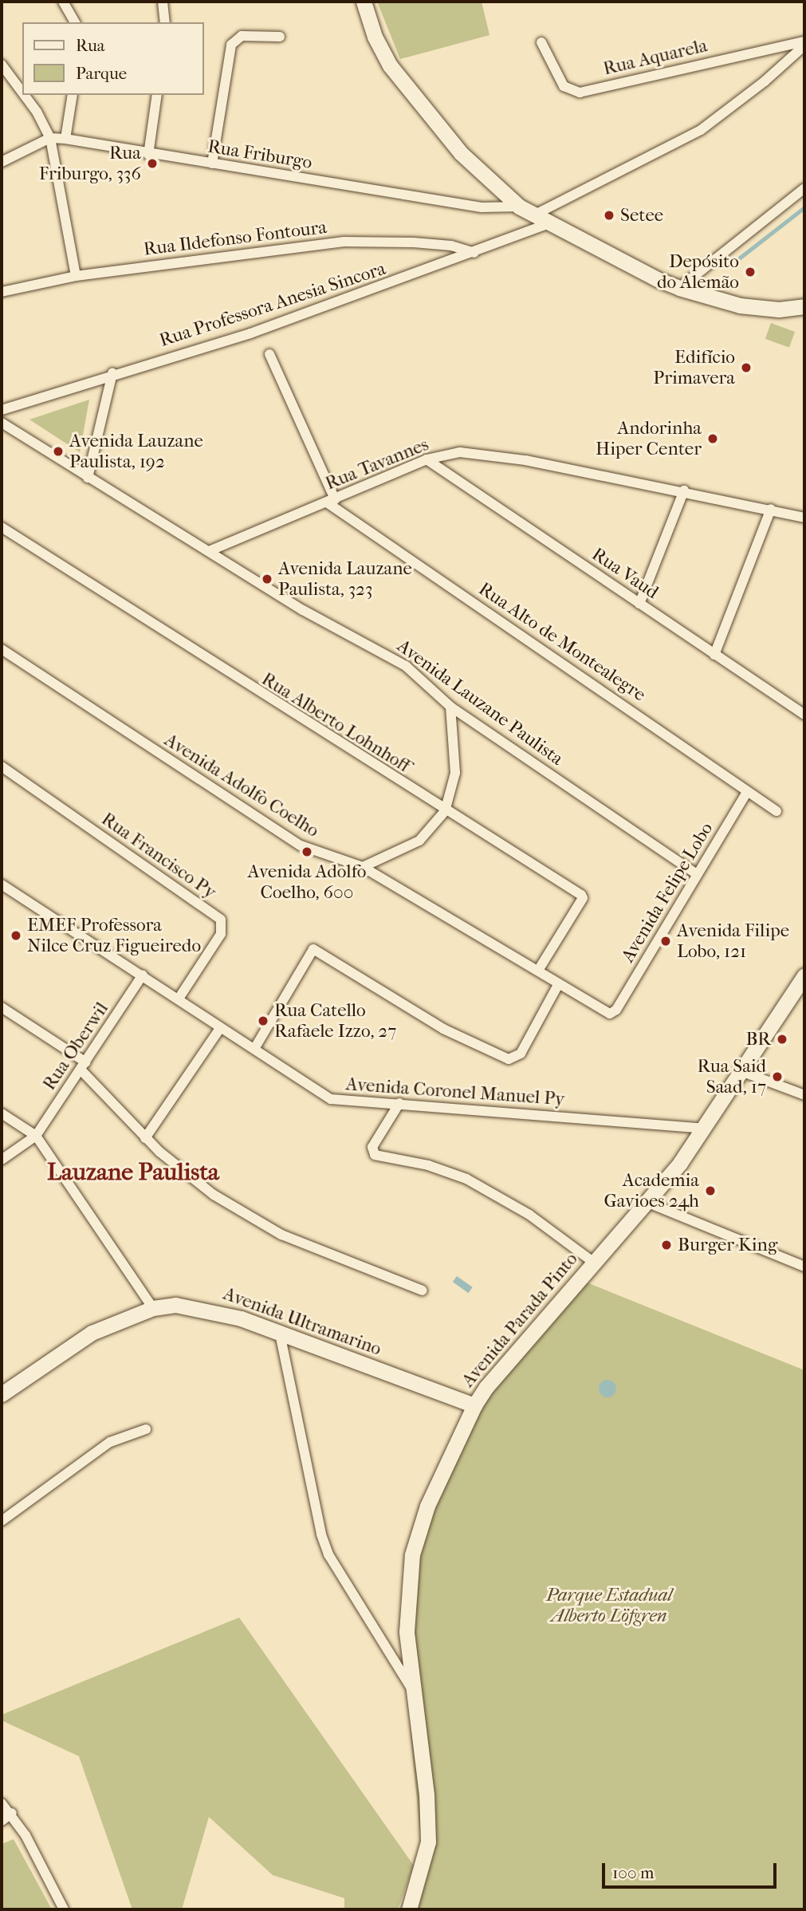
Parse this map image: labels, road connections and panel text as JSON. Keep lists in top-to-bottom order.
{
  "streets": {
    "main road": ["Avenida Parada Pinto", "Avenida Ultramarino"],
    "street": [
      "Rua Aquarela",
      "Rua Friburgo",
      "Rua Ildefonso Fontoura",
      "Rua Professora Anesia Sincora",
      "Rua Tavannes",
      "Rua Vaud",
      "Rua Alto de Montealegre",
      "Avenida Lauzane Paulista",
      "Rua Alberto Lohnhoff",
      "Avenida Adolfo Coelho",
      "Rua Francisco Py",
      "Avenida Felipe Lobo",
      "Rua Oberwil",
      "Avenida Coronel Manuel Py"
    ]
  },
  "crossings": [
    ["Rua Ildefonso Fontoura", "Rua Professora Anesia Sincora"],
    ["Rua Tavannes", "Rua Vaud"],
    ["Rua Tavannes", "Rua Alto de Montealegre"],
    ["Rua Tavannes", "Avenida Lauzane Paulista"],
    ["Rua Alto de Montealegre", "Avenida Felipe Lobo"],
    ["Avenida Lauzane Paulista", "Avenida Felipe Lobo"],
    ["Rua Alberto Lohnhoff", "Avenida Adolfo Coelho"],
    ["Avenida Adolfo Coelho", "Avenida Felipe Lobo"],
    ["Rua Francisco Py", "Avenida Coronel Manuel Py"],
    ["Rua Oberwil", "Avenida Coronel Manuel Py"],
    ["Avenida Coronel Manuel Py", "Avenida Parada Pinto"],
    ["Avenida Parada Pinto", "Avenida Ultramarino"]
  ],
  "districts": ["Lauzane Paulista"],
  "parks": ["Parque Estadual Alberto Löfgren"],
  "places": [
    "Rua Friburgo, 336",
    "Setee",
    "Depósito do Alemão",
    "Edifício Primavera",
    "Andorinha Hiper Center",
    "Avenida Lauzane Paulista, 192",
    "Avenida Lauzane Paulista, 323",
    "Avenida Adolfo Coelho, 600",
    "EMEF Professora Nilce Cruz Figueiredo",
    "Avenida Filipe Lobo, 121",
    "Rua Catello Rafaele Izzo, 27",
    "BR",
    "Rua Said Saad, 17",
    "Academia Gavioes 24h",
    "Burger King"
  ],
  "legend": ["Rua", "Parque"],
  "scale_bar": "100 m"
}
